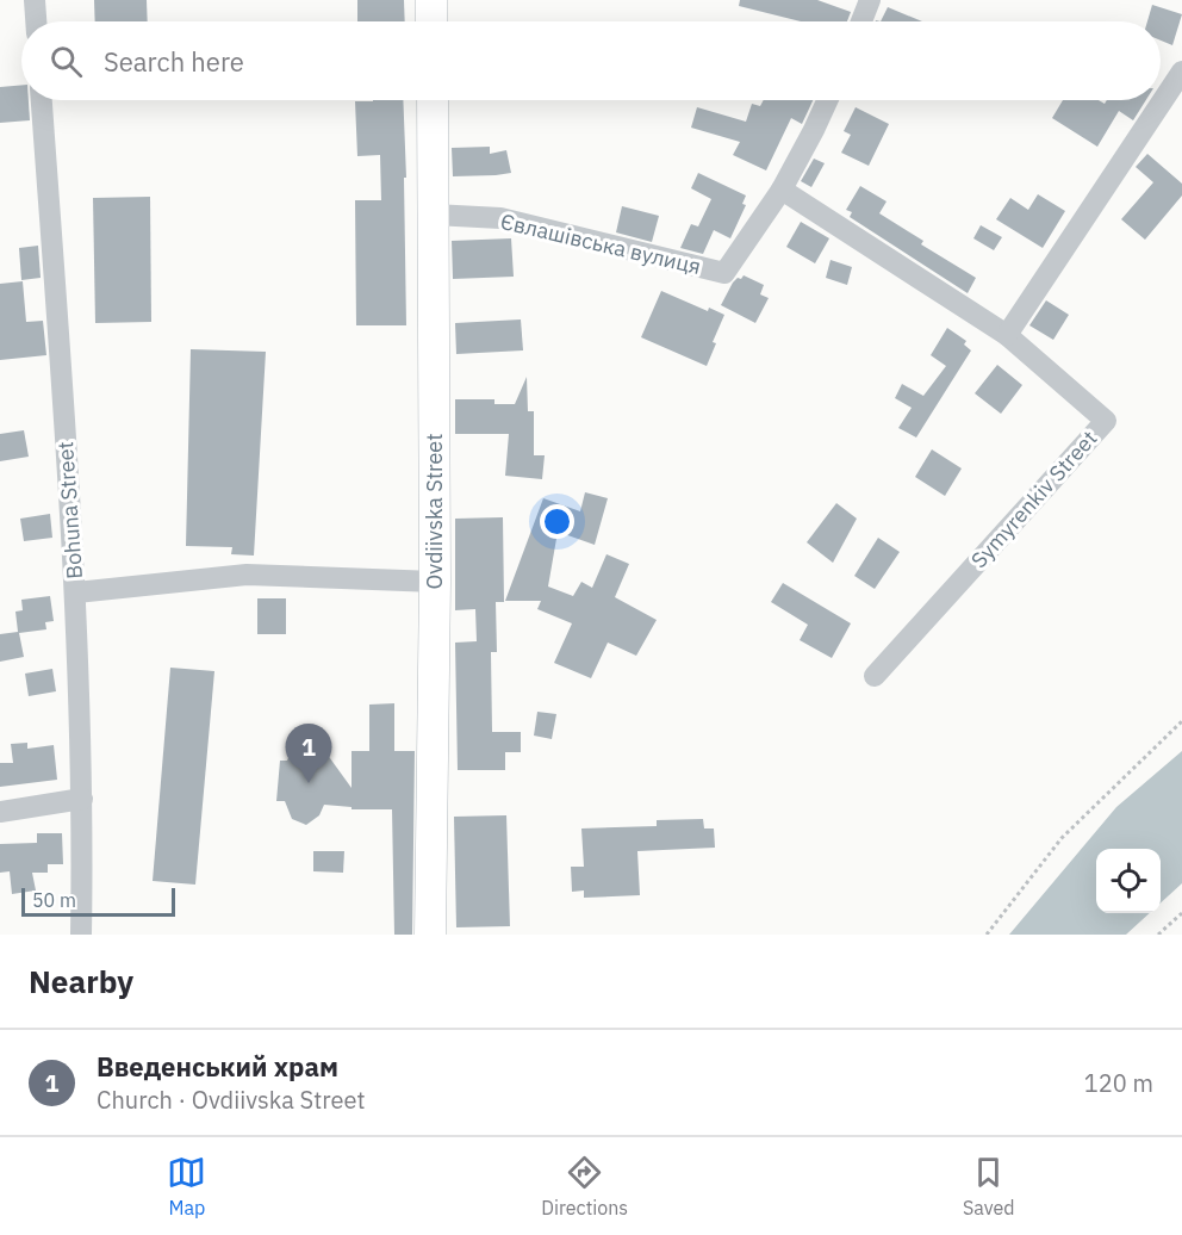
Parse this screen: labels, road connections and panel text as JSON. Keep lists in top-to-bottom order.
{
  "streets": {
    "main road": ["Ovdiivska Street"],
    "street": ["Євлашівська вулиця", "Symyrenkiv Street", "Bohuna Street"]
  },
  "crossings": [
    ["Євлашівська вулиця", "Symyrenkiv Street"],
    ["Євлашівська вулиця", "Ovdiivska Street"]
  ],
  "scale_bar": "50 m",
  "page": {
    "search": "Search here",
    "pins": "1",
    "scale": "50 m",
    "heading": "Nearby",
    "list": [
      {
        "mark": "1",
        "name": "Введенський храм",
        "note": "Church · Ovdiivska Street",
        "value": "120 m"
      }
    ],
    "nav": ["Map", "Directions", "Saved"]
  }
}
